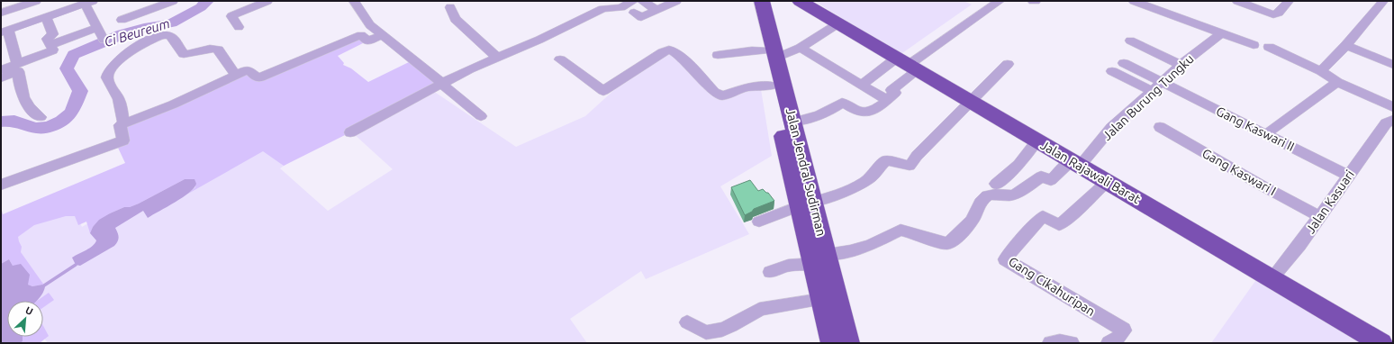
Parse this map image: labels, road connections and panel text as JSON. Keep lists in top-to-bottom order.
{
  "streets": {
    "highway": ["Jalan Jendral Sudirman", "Jalan Rajawali Barat"],
    "street": [
      "Jalan Burung Tungku",
      "Gang Kaswari II",
      "Gang Kaswari I",
      "Jalan Kasuari",
      "Gang Cikahuripan"
    ]
  },
  "crossings": [
    ["Jalan Burung Tungku", "Gang Kaswari II"],
    ["Jalan Burung Tungku", "Jalan Jendral Sudirman"],
    ["Jalan Burung Tungku", "Jalan Rajawali Barat"],
    ["Gang Kaswari II", "Jalan Kasuari"],
    ["Jalan Rajawali Barat", "Jalan Kasuari"],
    ["Jalan Rajawali Barat", "Gang Cikahuripan"],
    ["Gang Kaswari I", "Jalan Kasuari"]
  ],
  "water": ["Ci Beureum"],
  "north": "top right"
}
